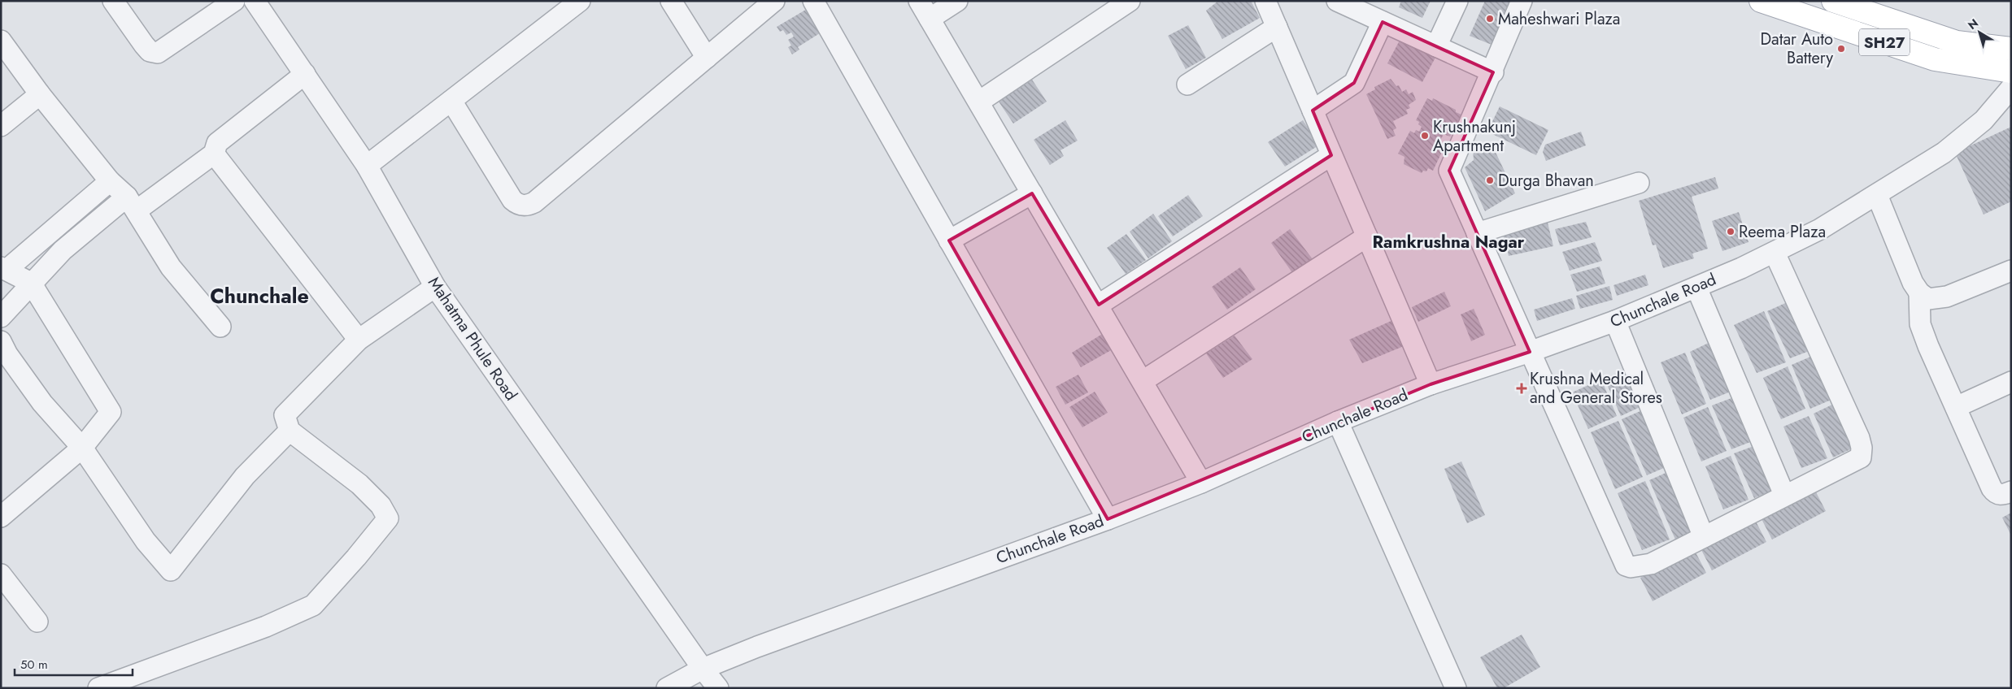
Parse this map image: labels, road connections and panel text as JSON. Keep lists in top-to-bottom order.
{
  "streets": {
    "main road": ["SH27"],
    "street": ["Chunchale Road", "Mahatma Phule Road"]
  },
  "crossings": [
    ["Chunchale Road", "Mahatma Phule Road"]
  ],
  "districts": ["Ramkrushna Nagar", "Chunchale"],
  "places": {
    "other": [
      "Maheshwari Plaza",
      "Datar Auto Battery",
      "Krushnakunj Apartment",
      "Durga Bhavan",
      "Reema Plaza"
    ],
    "health": ["Krushna Medical and General Stores"]
  },
  "scale_bar": "50 m",
  "north": "top left"
}
